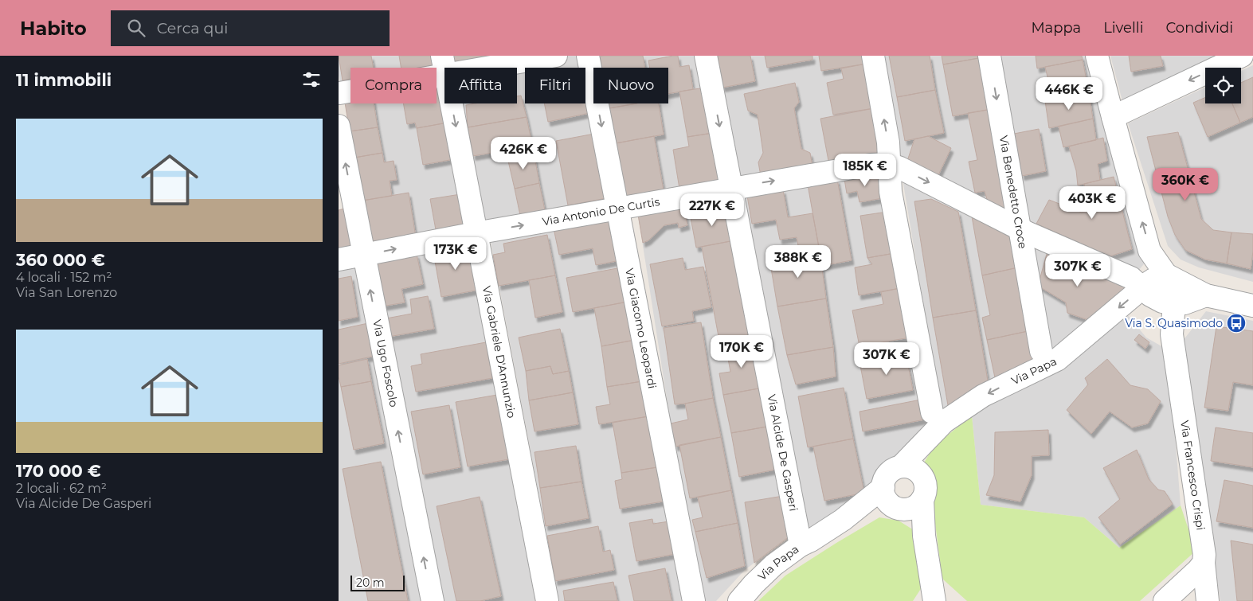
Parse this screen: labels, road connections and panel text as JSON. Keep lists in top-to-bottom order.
{
  "streets": {
    "street": [
      "Via Benedetto Croce",
      "Via Antonio De Curtis",
      "Via Giacomo Leopardi",
      "Via Gabriele D'Annunzio",
      "Via Ugo Foscolo",
      "Via Papa",
      "Via Alcide De Gasperi",
      "Via Francesco Crispi"
    ]
  },
  "crossings": [
    ["Via Antonio De Curtis", "Via Giacomo Leopardi"],
    ["Via Antonio De Curtis", "Via Gabriele D'Annunzio"],
    ["Via Antonio De Curtis", "Via Ugo Foscolo"],
    ["Via Antonio De Curtis", "Via Alcide De Gasperi"],
    ["Via Papa", "Via Alcide De Gasperi"],
    ["Via Papa", "Via Francesco Crispi"]
  ],
  "one_way": ["Via Ugo Foscolo", "Via Papa"],
  "places": {
    "bus stop": ["Via S. Quasimodo"]
  },
  "scale_bar": "20 m",
  "page": {
    "header": "Habito",
    "search": "Cerca qui",
    "nav": ["Mappa", "Livelli", "Condividi"],
    "heading": "11 immobili",
    "chip": [
      "Compra",
      "Affitta",
      "Filtri",
      "Nuovo"
    ],
    "price": [
      "446K €",
      "426K €",
      "185K €",
      "360K €",
      "403K €",
      "227K €",
      "173K €",
      "388K €",
      "307K €",
      "170K €",
      "307K €"
    ],
    "list": [
      {
        "name": "360 000 €",
        "note": "4 locali · 152 m² · Via San Lorenzo"
      },
      {
        "name": "170 000 €",
        "note": "2 locali · 62 m² · Via Alcide De Gasperi"
      }
    ],
    "scale": "20 m"
  }
}
